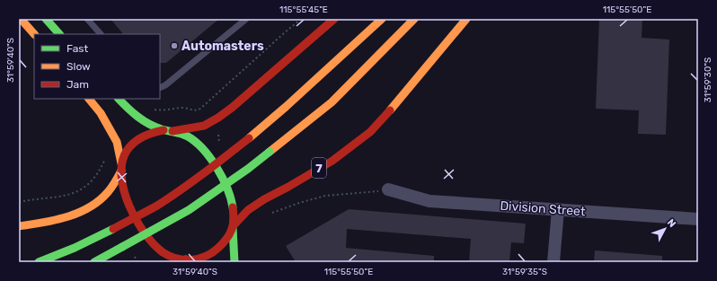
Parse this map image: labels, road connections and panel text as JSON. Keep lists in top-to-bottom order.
{
  "streets": {
    "main road": ["7"],
    "street": ["Division Street"]
  },
  "places": ["Automasters"],
  "legend": ["Fast", "Slow", "Jam"],
  "north": "top right",
  "coordinates": [
    "115°55'45\"E",
    "115°55'50\"E",
    "31°59'40\"S",
    "31°59'30\"S",
    "31°59'35\"S"
  ]
}
